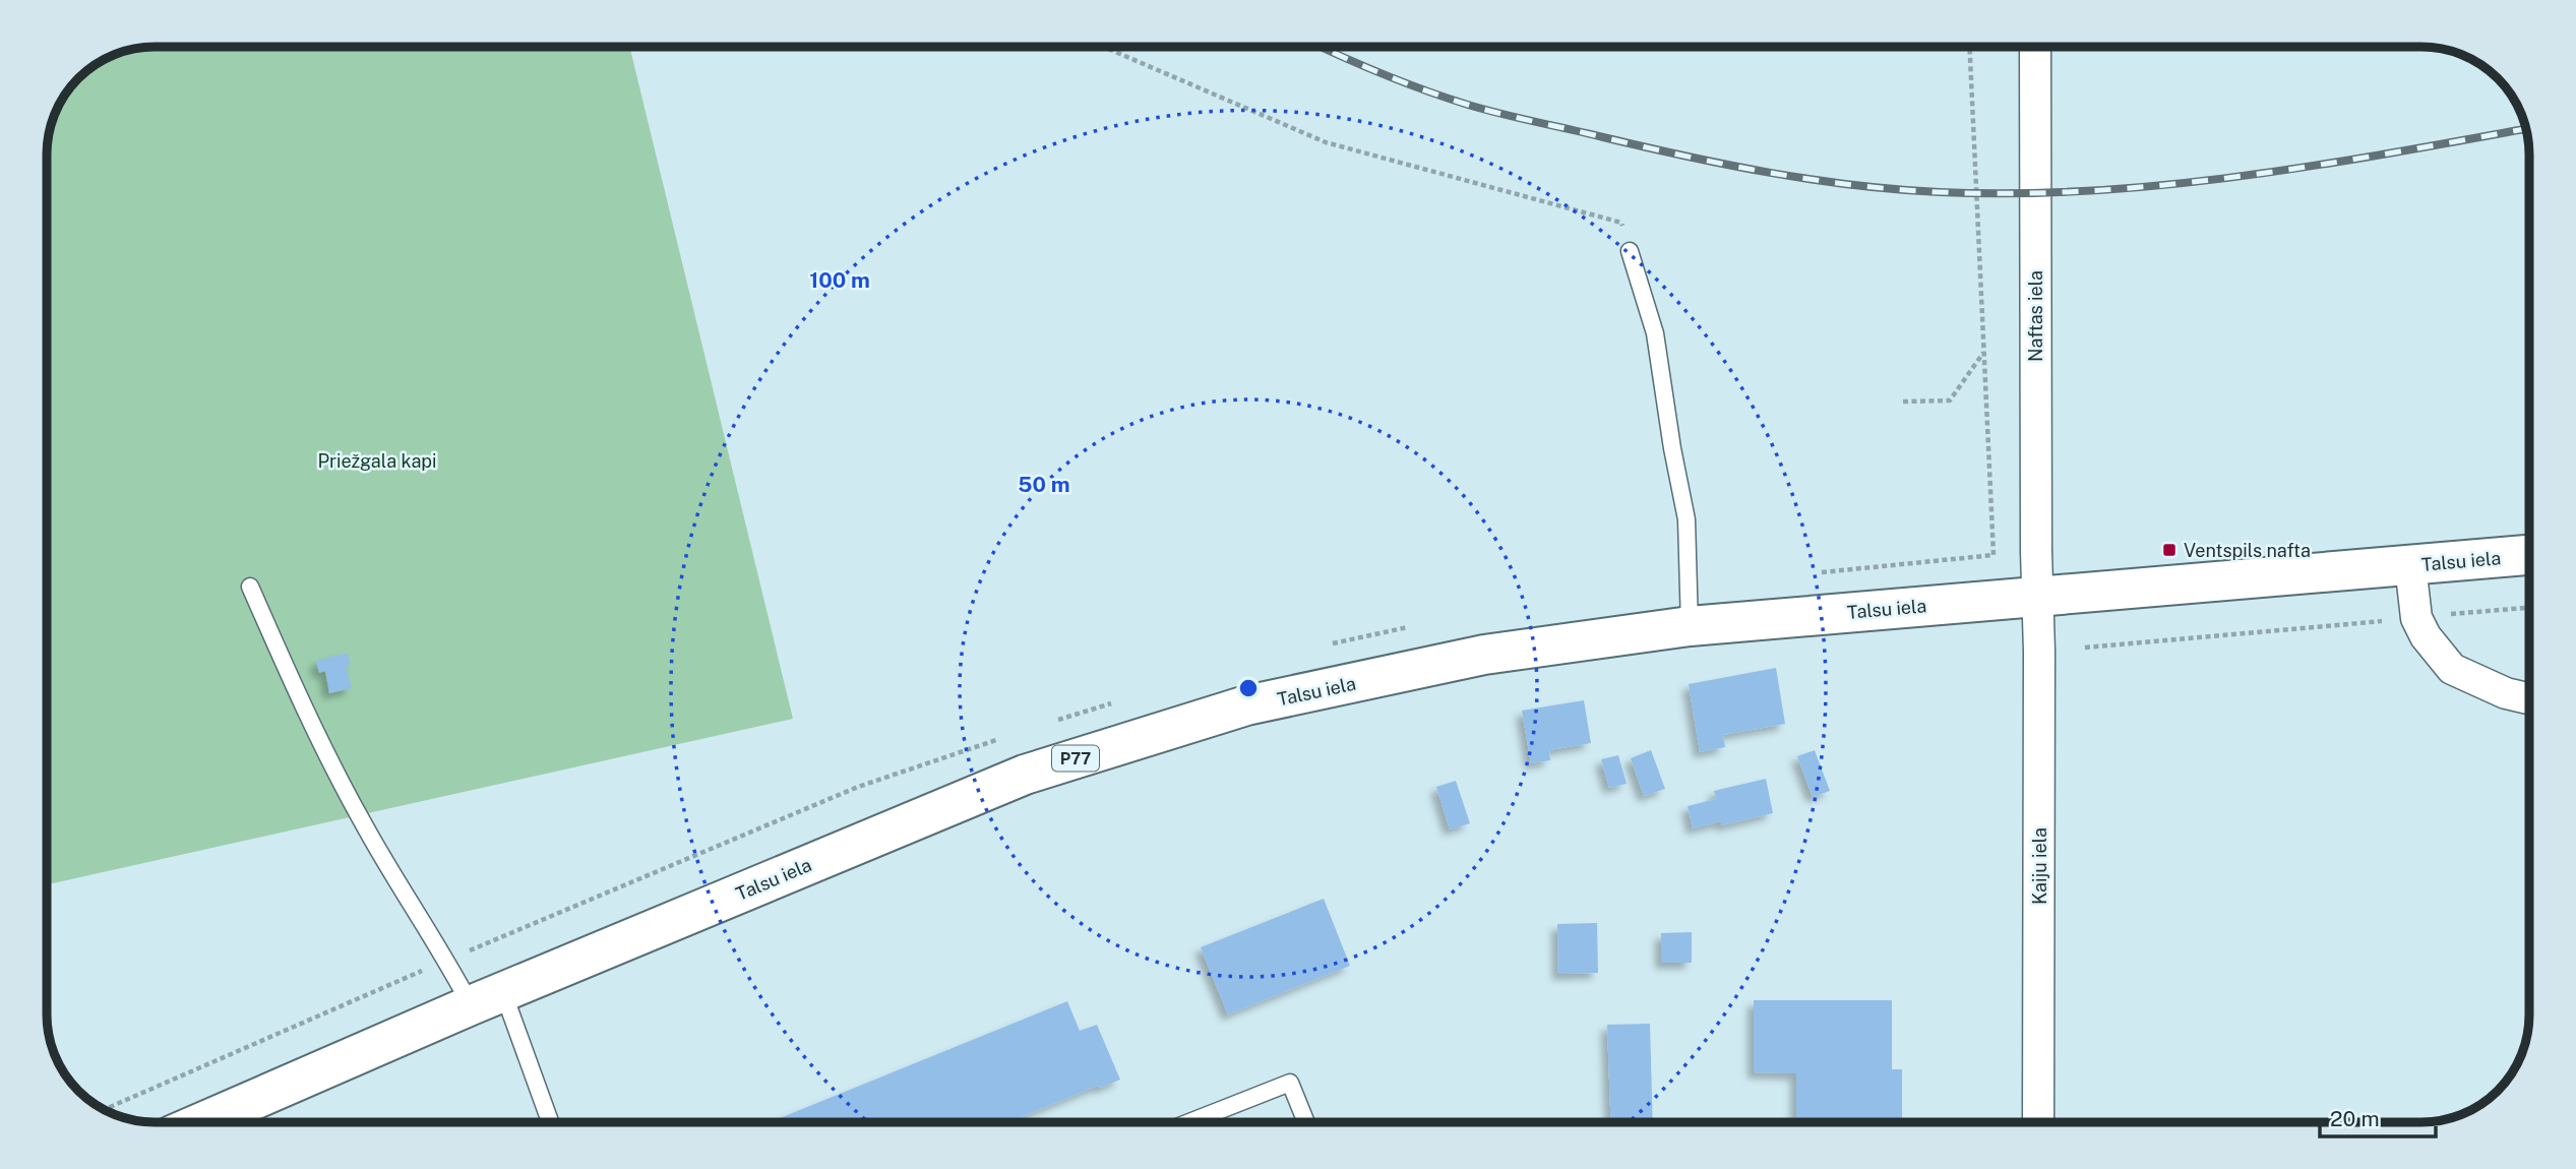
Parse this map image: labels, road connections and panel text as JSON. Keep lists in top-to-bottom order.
{
  "streets": {
    "main road": ["Talsu iela", "P77"],
    "street": ["Naftas iela", "Kaiju iela"]
  },
  "crossings": [
    ["Naftas iela", "Talsu iela"],
    ["Naftas iela", "Kaiju iela"],
    ["Talsu iela", "Kaiju iela"]
  ],
  "parks": ["Priežgala kapi"],
  "places": {
    "transit": ["Ventspils nafta"]
  },
  "scale_bar": "20 m",
  "rings": ["100 m", "50 m"]
}
